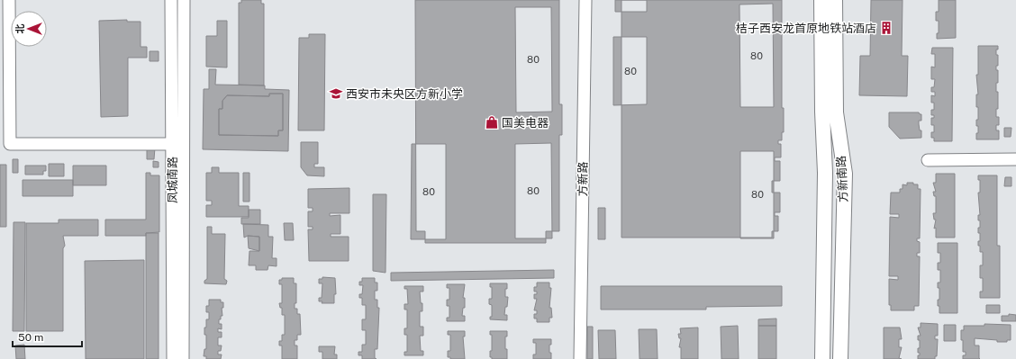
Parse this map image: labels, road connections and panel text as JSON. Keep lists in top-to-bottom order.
{
  "streets": {
    "main road": ["方新南路"],
    "street": ["方新路", "凤城南路"]
  },
  "places": {
    "building": ["桔子西安龙首原地铁站酒店"],
    "school or university": ["西安市未央区方新小学"],
    "shop": ["国美电器"]
  },
  "house_numbers": [
    "80",
    "80",
    "80",
    "80",
    "80",
    "80"
  ],
  "scale_bar": "50 m",
  "north": "left"
}
